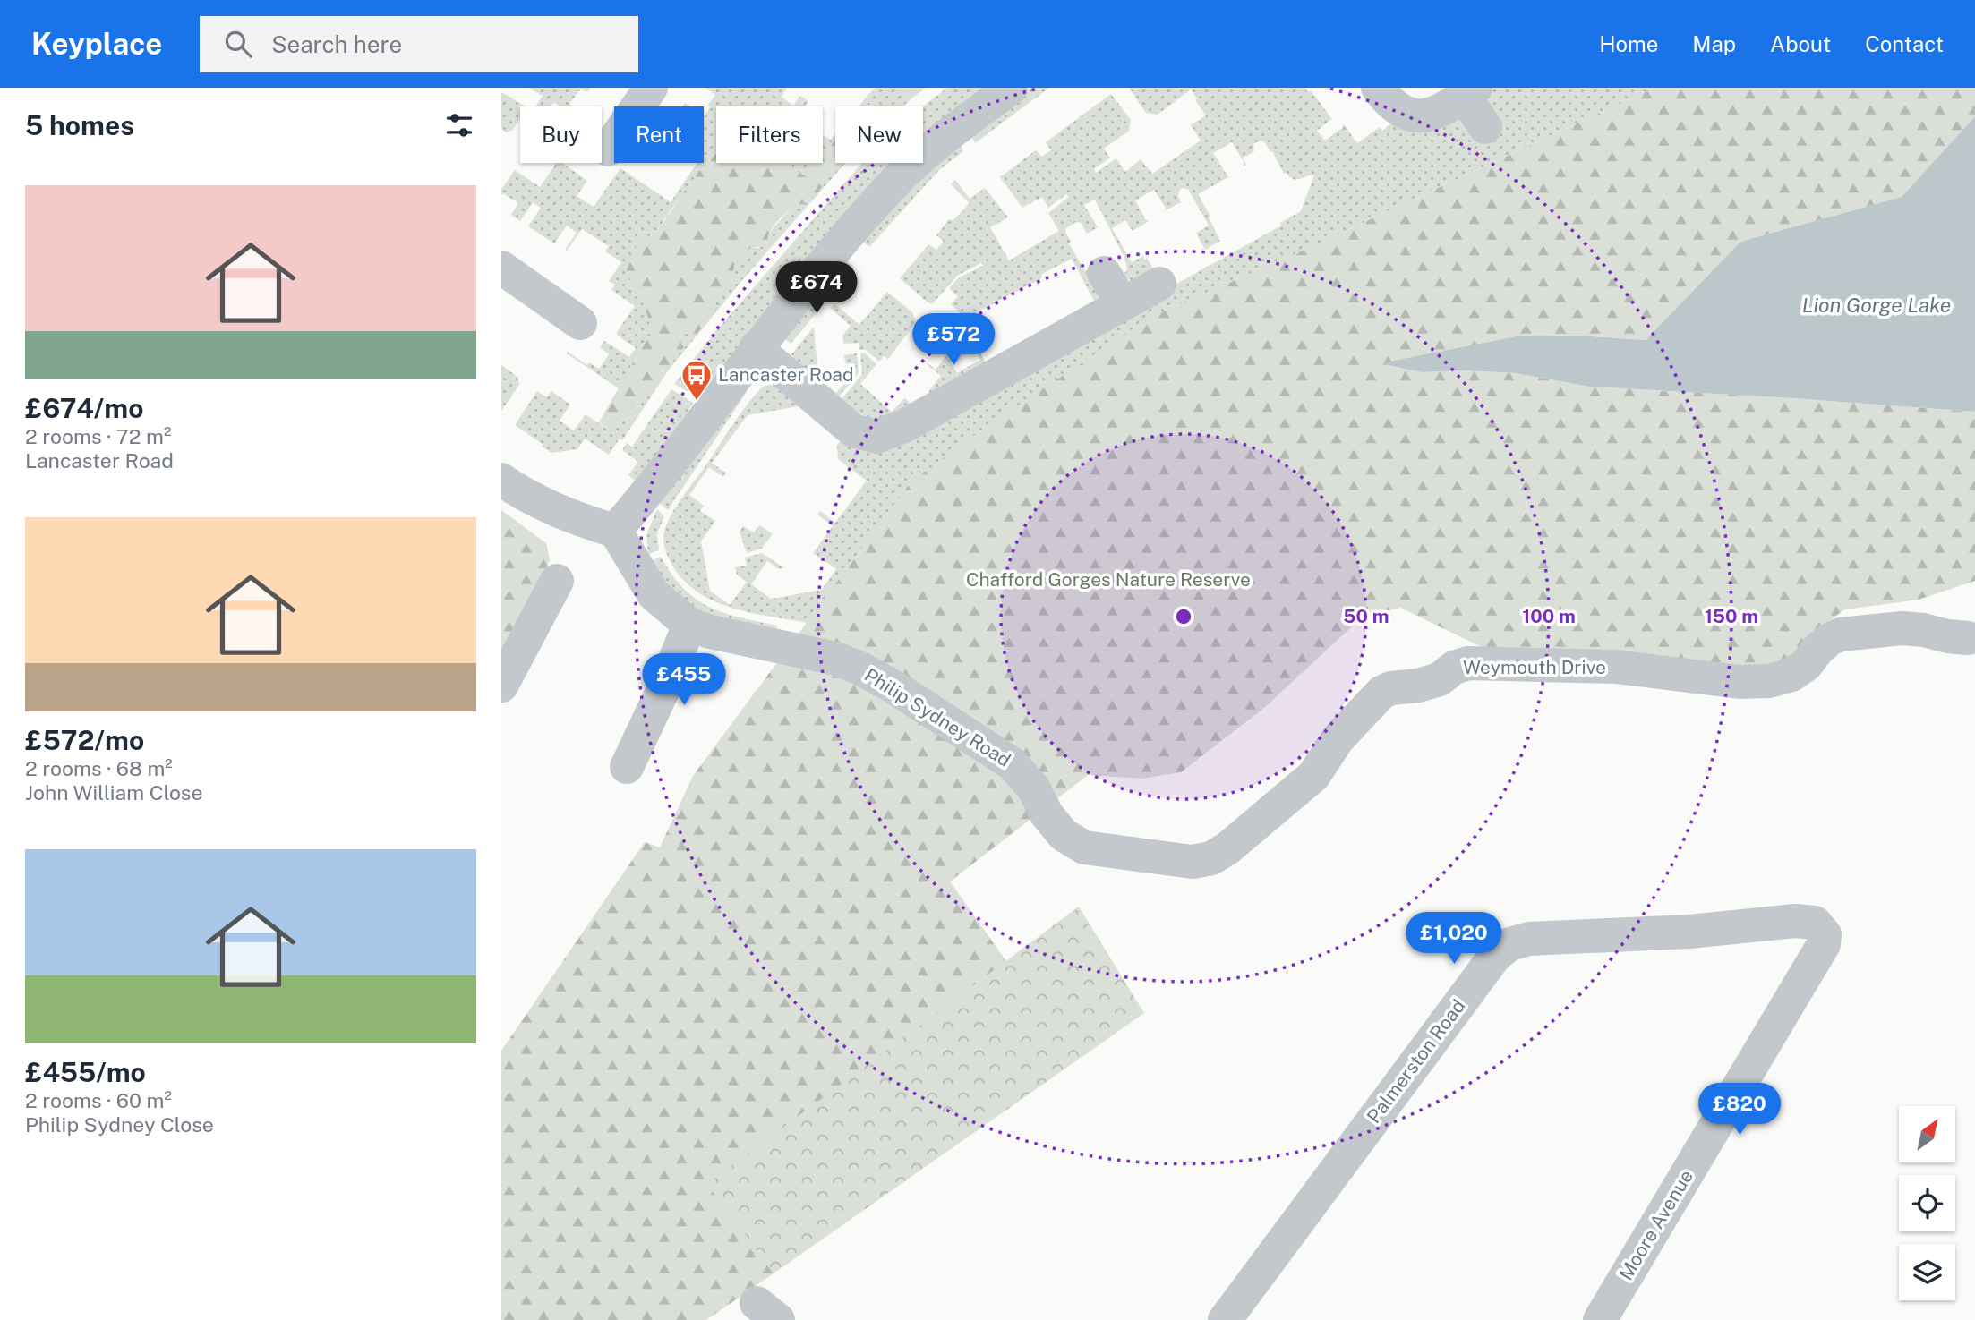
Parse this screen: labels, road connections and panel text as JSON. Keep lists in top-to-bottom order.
{
  "streets": {
    "street": [
      "Weymouth Drive",
      "Philip Sydney Road",
      "Palmerston Road",
      "Moore Avenue"
    ]
  },
  "crossings": [
    ["Weymouth Drive", "Philip Sydney Road"],
    ["Palmerston Road", "Moore Avenue"]
  ],
  "water": ["Lion Gorge Lake"],
  "parks": ["Chafford Gorges Nature Reserve"],
  "places": {
    "bus stop": ["Lancaster Road"]
  },
  "north": "top right",
  "page": {
    "header": "Keyplace",
    "search": "Search here",
    "nav": [
      "Home",
      "Map",
      "About",
      "Contact"
    ],
    "heading": "5 homes",
    "chip": [
      "Buy",
      "Rent",
      "Filters",
      "New"
    ],
    "list": [
      {
        "name": "£674/mo",
        "note": "2 rooms · 72 m² · Lancaster Road"
      },
      {
        "name": "£572/mo",
        "note": "2 rooms · 68 m² · John William Close"
      },
      {
        "name": "£455/mo",
        "note": "2 rooms · 60 m² · Philip Sydney Close"
      }
    ],
    "price": [
      "£674",
      "£572",
      "£455",
      "£1,020",
      "£820"
    ]
  },
  "rings": ["50 m", "100 m", "150 m"]
}
